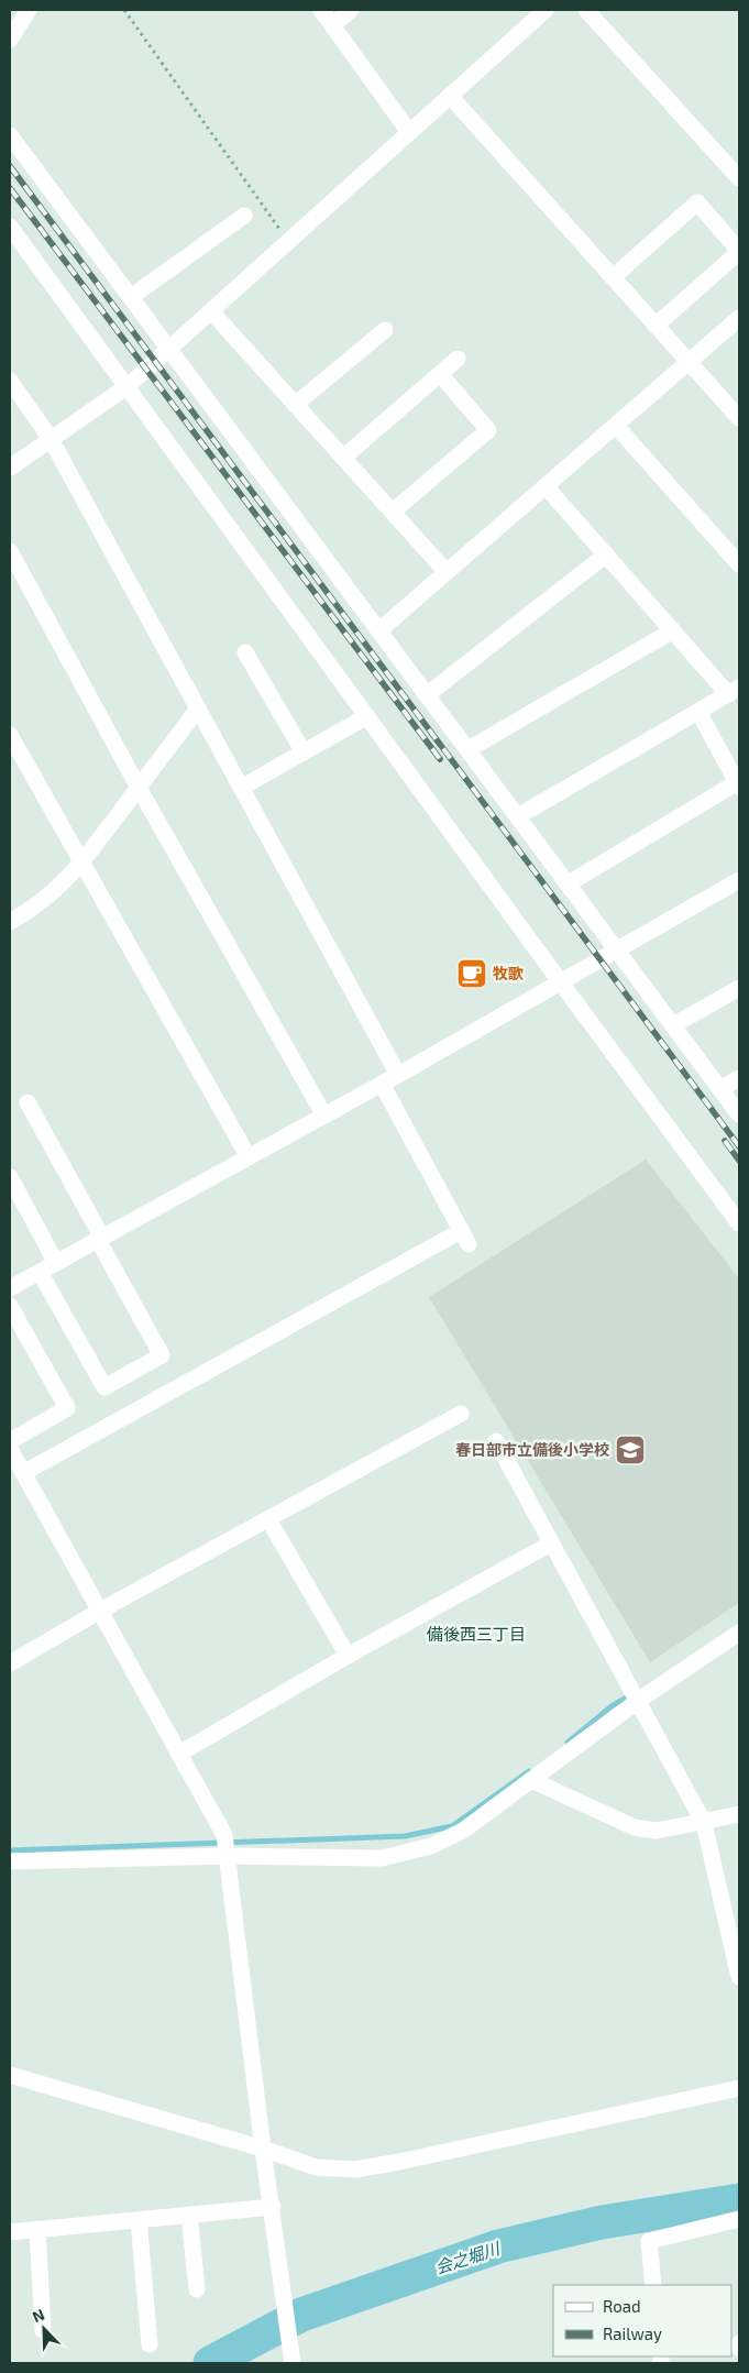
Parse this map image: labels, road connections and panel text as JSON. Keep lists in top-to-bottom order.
{
  "districts": ["備後西三丁目"],
  "water": ["会之堀川"],
  "places": {
    "cafe": ["牧歌"],
    "school or university": ["春日部市立備後小学校"]
  },
  "legend": ["Road", "Railway"],
  "north": "top left"
}
